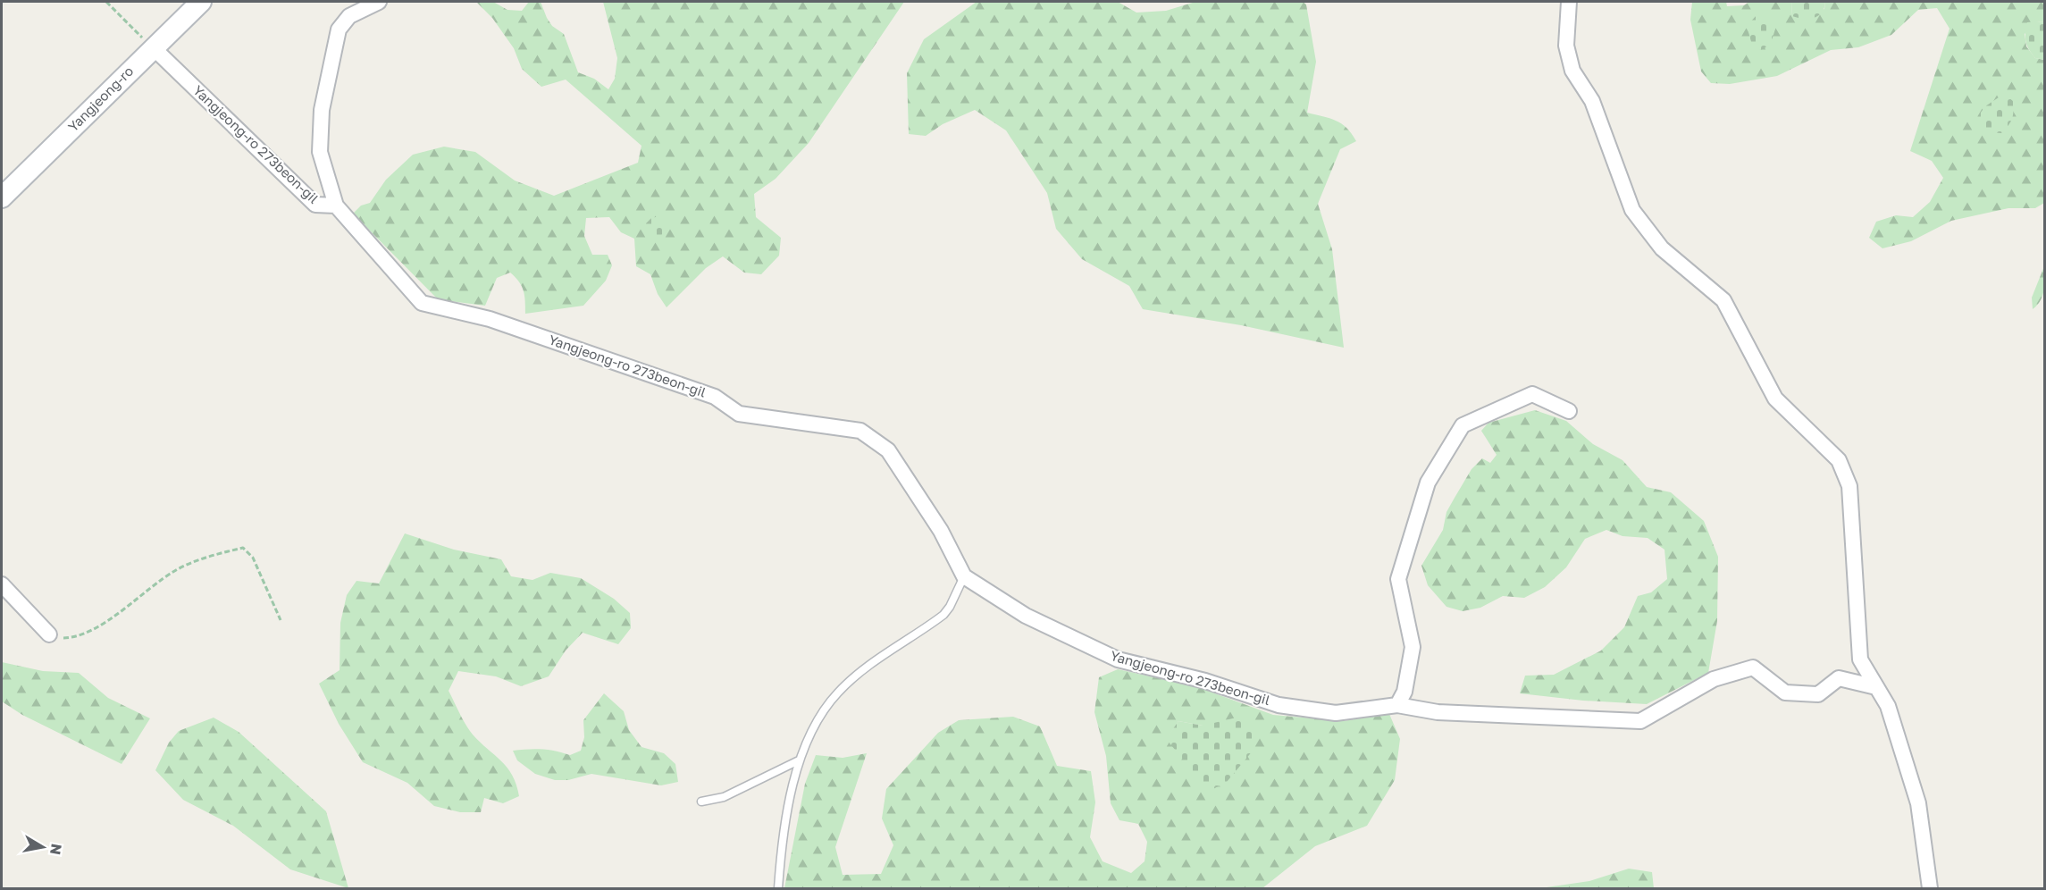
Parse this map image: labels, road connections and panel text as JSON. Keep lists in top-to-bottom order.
{
  "streets": {
    "main road": ["Yangjeong-ro"],
    "street": ["Yangjeong-ro 273beon-gil"]
  },
  "crossings": [
    ["Yangjeong-ro", "Yangjeong-ro 273beon-gil"]
  ],
  "north": "right"
}
